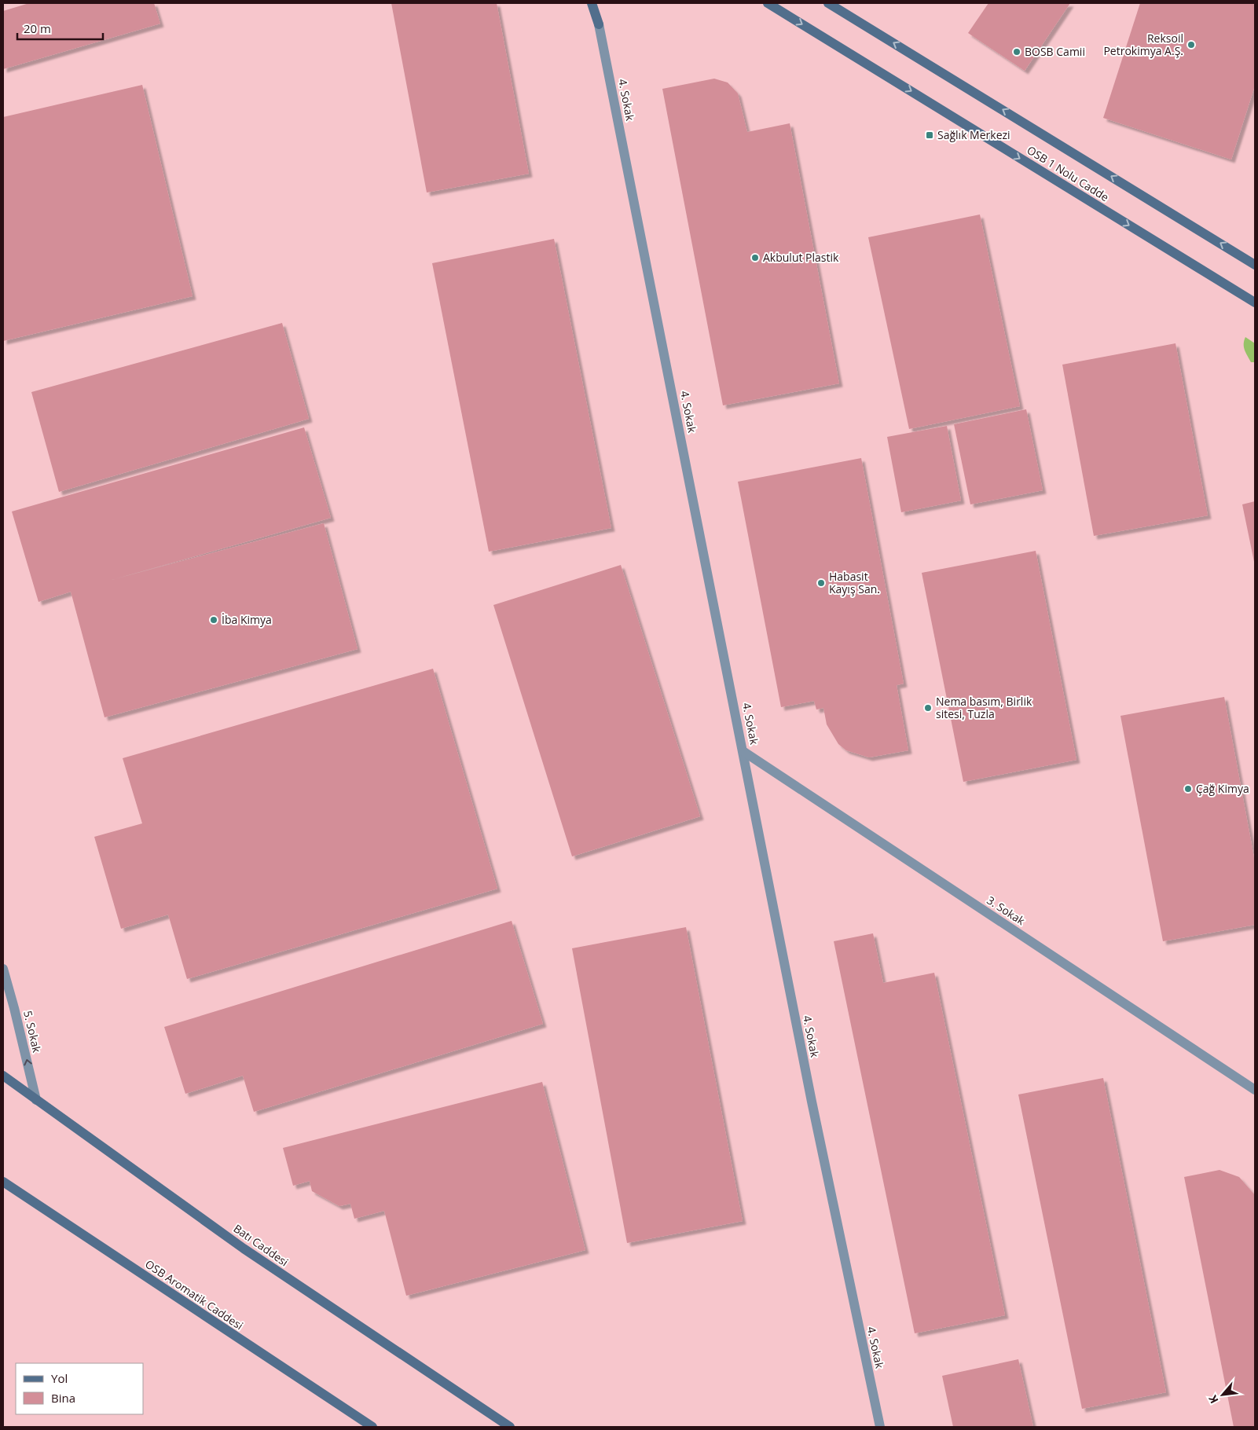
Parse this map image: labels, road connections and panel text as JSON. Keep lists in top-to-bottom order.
{
  "streets": {
    "street": [
      "4. Sokak",
      "OSB 1 Nolu Cadde",
      "3. Sokak",
      "5. Sokak",
      "Batı Caddesi",
      "OSB Aromatik Caddesi"
    ]
  },
  "crossings": [
    ["4. Sokak", "3. Sokak"],
    ["5. Sokak", "Batı Caddesi"]
  ],
  "one_way": ["5. Sokak"],
  "places": {
    "other": [
      "Reksoil Petrokimya A.Ş.",
      "BOSB Camii",
      "Akbulut Plastik",
      "Habasit Kayış San.",
      "İba Kimya",
      "Nema basım, Birlik sitesi, Tuzla",
      "Çağ Kimya"
    ],
    "transit": ["Sağlık Merkezi"]
  },
  "legend": ["Yol", "Bina"],
  "scale_bar": "20 m",
  "north": "bottom left"
}
